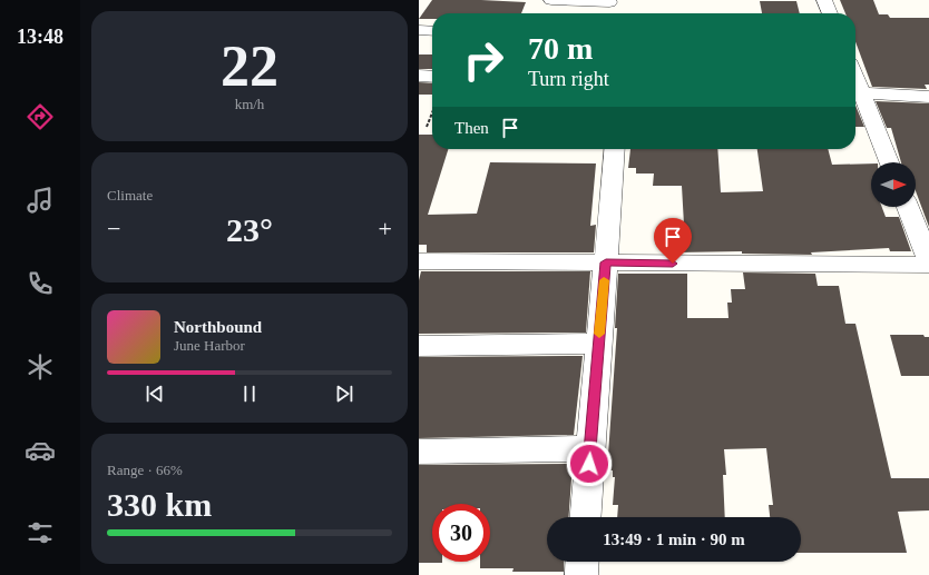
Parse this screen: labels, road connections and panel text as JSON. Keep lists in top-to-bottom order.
{
  "north": "right",
  "page": {
    "tabs": "13:48",
    "tile": [
      ["22", "km/h"],
      "Climate",
      ["Range · 66%", "330 km"]
    ],
    "turn": ["70 m", "Turn right"],
    "then": "Then",
    "heat": ["−", "23°", "+"],
    "song": ["Northbound", "June Harbor"],
    "limit": "30",
    "trip": "13:49 · 1 min · 90 m"
  }
}
